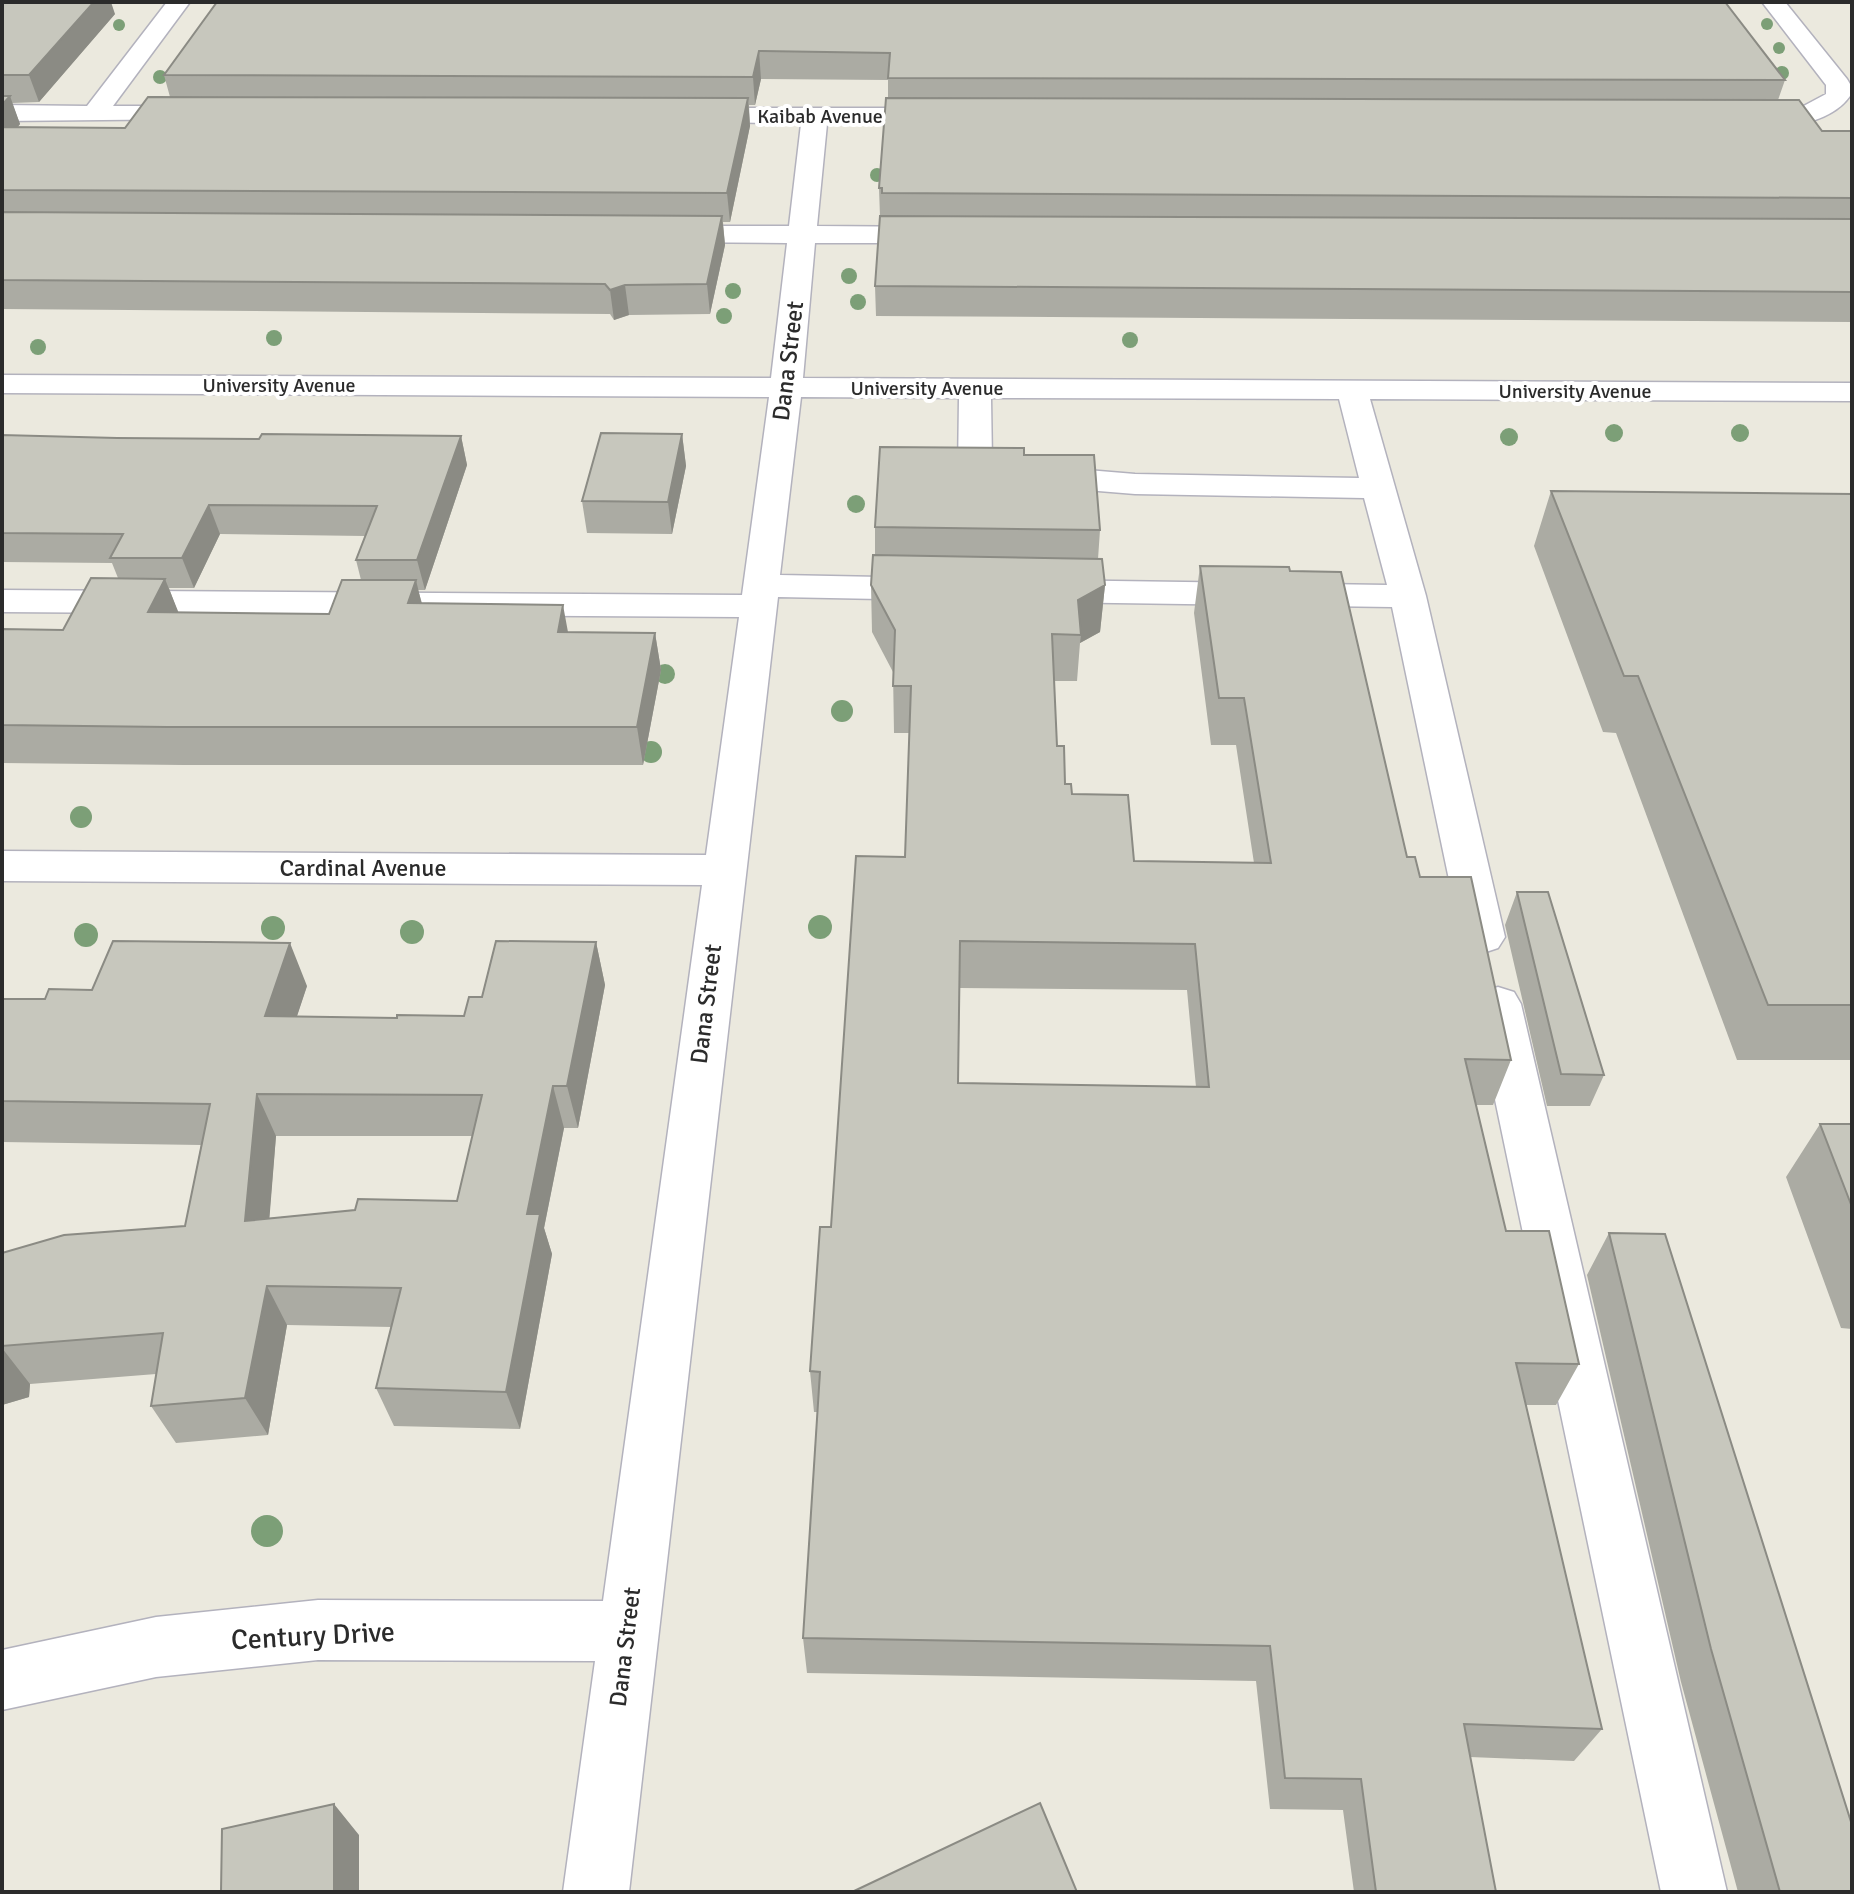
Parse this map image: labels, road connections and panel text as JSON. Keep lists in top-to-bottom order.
{
  "streets": {
    "street": [
      "Kaibab Avenue",
      "Dana Street",
      "University Avenue",
      "Cardinal Avenue",
      "Century Drive"
    ]
  },
  "crossings": [
    ["Kaibab Avenue", "Dana Street"],
    ["Dana Street", "University Avenue"],
    ["Dana Street", "Cardinal Avenue"],
    ["Dana Street", "Century Drive"]
  ]
}
